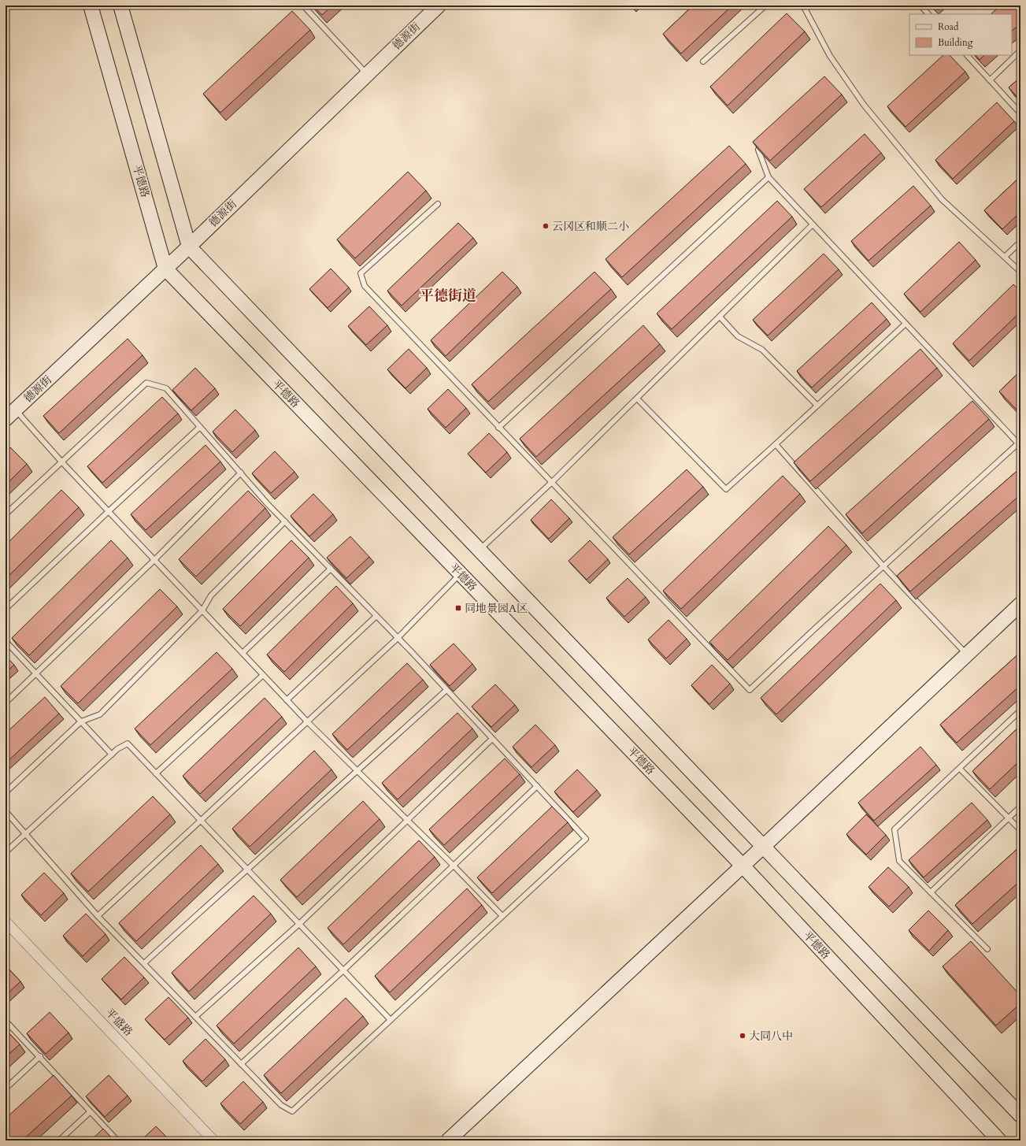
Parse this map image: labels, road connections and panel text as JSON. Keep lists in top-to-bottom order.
{
  "streets": {
    "main road": ["德源街", "平德路"],
    "street": ["平盛路"]
  },
  "crossings": [
    ["德源街", "平德路"]
  ],
  "districts": ["平德街道"],
  "places": {
    "other": ["云冈区和顺二小", "大同八中"],
    "transit": ["同地景园A区"]
  },
  "legend": ["Road", "Building"]
}
